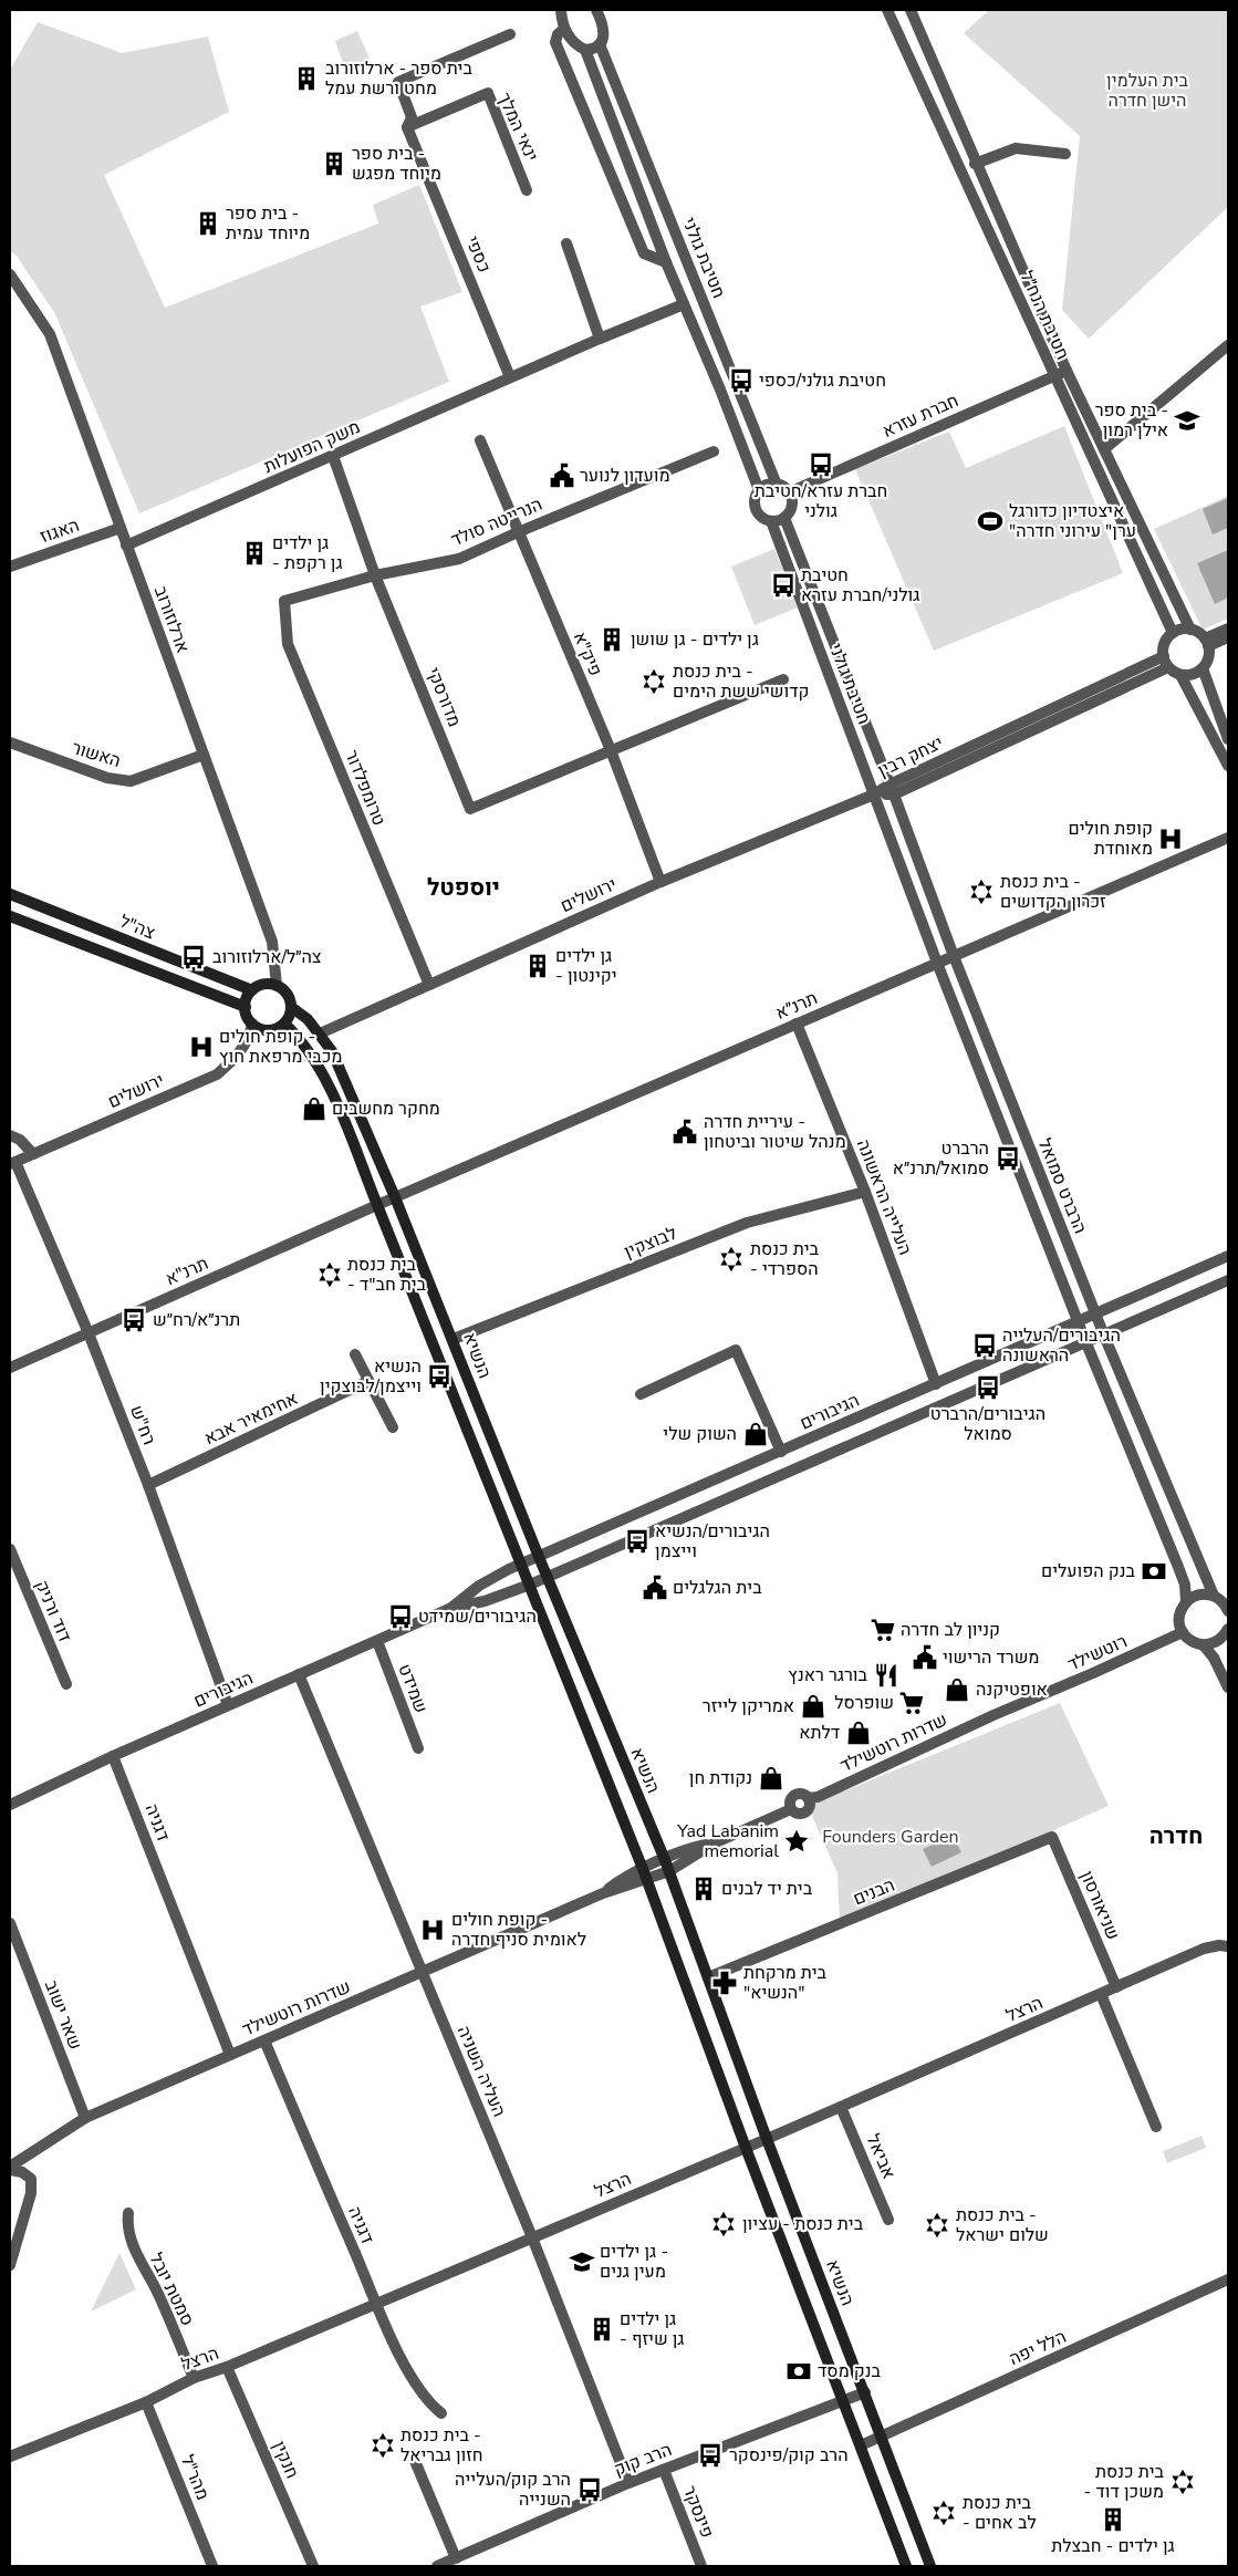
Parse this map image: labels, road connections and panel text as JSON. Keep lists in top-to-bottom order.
{
  "streets": {
    "main road": ["צה\"ל", "הנשיא"],
    "street": [
      "ינאי המלך",
      "כספי",
      "חטיבת גולני",
      "חטיבת הנח״ל",
      "חברת עזרא",
      "משק הפועלות",
      "הנרייטה סולד",
      "האגוז",
      "ארלוזורוב",
      "פיק\"א",
      "מדורסקי",
      "האשור",
      "יצחק רבין",
      "טרומפלדור",
      "ירושלים",
      "תרנ״א",
      "הרברט סמואל",
      "העלייה הראשונה",
      "לבוצקין",
      "תרנ\"א",
      "הגיבורים",
      "אחימאיר אבא",
      "רח\"ש",
      "דוד ורניק",
      "רוטשילד",
      "שמידט",
      "שדרות רוטשילד",
      "דגניה",
      "הבנים",
      "שניאורסון",
      "הרצל",
      "שאר ישוב",
      "העליה השניה",
      "אביאל",
      "סמטת יובל",
      "הלל יפה",
      "חנקין",
      "הרב קוק",
      "מהר\"ל",
      "פינסקר"
    ]
  },
  "crossings": [
    ["ינאי המלך", "כספי"],
    ["כספי", "משק הפועלות"],
    ["חטיבת גולני", "חברת עזרא"],
    ["חטיבת גולני", "יצחק רבין"],
    ["חטיבת גולני", "ירושלים"],
    ["חטיבת גולני", "הרברט סמואל"],
    ["חטיבת הנח״ל", "חברת עזרא"],
    ["חטיבת הנח״ל", "יצחק רבין"],
    ["משק הפועלות", "ארלוזורוב"],
    ["משק הפועלות", "מדורסקי"],
    ["הנרייטה סולד", "פיק\"א"],
    ["הנרייטה סולד", "מדורסקי"],
    ["הנרייטה סולד", "טרומפלדור"],
    ["האגוז", "ארלוזורוב"],
    ["ארלוזורוב", "האשור"],
    ["ארלוזורוב", "ירושלים"],
    ["ארלוזורוב", "צה\"ל"],
    ["ארלוזורוב", "הנשיא"],
    ["פיק\"א", "מדורסקי"],
    ["פיק\"א", "ירושלים"],
    ["יצחק רבין", "ירושלים"],
    ["יצחק רבין", "הרברט סמואל"],
    ["טרומפלדור", "ירושלים"],
    ["ירושלים", "צה\"ל"],
    ["ירושלים", "הרברט סמואל"],
    ["ירושלים", "הנשיא"],
    ["ירושלים", "רח\"ש"],
    ["צה\"ל", "הנשיא"],
    ["תרנ״א", "הרברט סמואל"],
    ["תרנ״א", "העלייה הראשונה"],
    ["תרנ״א", "תרנ\"א"],
    ["תרנ״א", "הנשיא"],
    ["הרברט סמואל", "הגיבורים"],
    ["הרברט סמואל", "רוטשילד"],
    ["העלייה הראשונה", "לבוצקין"],
    ["העלייה הראשונה", "הגיבורים"],
    ["לבוצקין", "הנשיא"],
    ["תרנ\"א", "הנשיא"],
    ["תרנ\"א", "רח\"ש"],
    ["הנשיא", "הגיבורים"],
    ["הנשיא", "שדרות רוטשילד"],
    ["הנשיא", "הבנים"],
    ["הנשיא", "הרצל"],
    ["הנשיא", "הלל יפה"],
    ["הנשיא", "הרב קוק"],
    ["הגיבורים", "רח\"ש"],
    ["הגיבורים", "שמידט"],
    ["הגיבורים", "דגניה"],
    ["הגיבורים", "העליה השניה"],
    ["אחימאיר אבא", "רח\"ש"],
    ["רוטשילד", "שדרות רוטשילד"],
    ["שדרות רוטשילד", "דגניה"],
    ["שדרות רוטשילד", "שאר ישוב"],
    ["שדרות רוטשילד", "העליה השניה"],
    ["דגניה", "הרצל"],
    ["הבנים", "שניאורסון"],
    ["שניאורסון", "הרצל"],
    ["הרצל", "העליה השניה"],
    ["הרצל", "אביאל"],
    ["הרצל", "סמטת יובל"],
    ["הרצל", "חנקין"],
    ["הרצל", "מהר\"ל"],
    ["העליה השניה", "הרב קוק"],
    ["הרב קוק", "פינסקר"]
  ],
  "districts": ["יוספטל", "חדרה"],
  "parks": ["בית העלמין הישן חדרה", "Founders Garden"],
  "places": {
    "building": [
      "בית ספר - ארלוזורוב מחט ורשת עמל",
      "בית ספר - מיוחד מפגש",
      "בית ספר - מיוחד עמית",
      "גן ילדים - גן רקפת",
      "גן ילדים - גן שושן",
      "גן ילדים - יקינטון",
      "בית יד לבנים",
      "גן ילדים - גן שיזף",
      "גן ילדים - חבצלת"
    ],
    "bus stop": [
      "חטיבת גולני/כספי",
      "חברת עזרא/חטיבת גולני",
      "חטיבת גולני/חברת עזרא",
      "צה״ל/ארלוזורוב",
      "הרברט סמואל/תרנ״א",
      "תרנ״א/רח״ש",
      "הגיבורים/העלייה הראשונה",
      "הנשיא וייצמן/לבוצקין",
      "הגיבורים/הרברט סמואל",
      "הגיבורים/הנשיא וייצמן",
      "הגיבורים/שמידט",
      "הרב קוק/פינסקר",
      "הרב קוק/העלייה השנייה"
    ],
    "school or university": ["בית ספר - אילן רמון", "גן ילדים - מעין גנים"],
    "public building": [
      "מועדון לנוער",
      "עיריית חדרה - מנהל שיטור וביטחון",
      "בית הגלגלים",
      "משרד הרישוי"
    ],
    "sports": ["איצטדיון כדורגל \"ערן\" עירוני חדרה"],
    "synagogue": [
      "בית כנסת - קדושי ששת הימים",
      "בית כנסת - זכרון הקדושים",
      "בית כנסת - הספרדי",
      "בית כנסת - בית חב\"ד",
      "בית כנסת - עציון",
      "בית כנסת - שלום ישראל",
      "בית כנסת - חזון גבריאל",
      "בית כנסת - משכן דוד",
      "בית כנסת - לב אחים"
    ],
    "hospital": ["קופת חולים מאוחדת", "קופת חולים - מכבי מרפאת חוץ", "קופת חולים - לאומית סניף חדרה"],
    "shop": [
      "מחקר מחשבים",
      "השוק שלי",
      "אופטיקנה",
      "אמריקן לייזר",
      "דלתא",
      "נקודת חן"
    ],
    "bank": ["בנק הפועלים", "בנק מסד"],
    "supermarket": ["קניון לב חדרה", "שופרסל"],
    "restaurant": ["בורגר ראנץ"],
    "place": ["Yad Labanim memorial"],
    "pharmacy": ["בית מרקחת \"הנשיא\""]
  }
}
